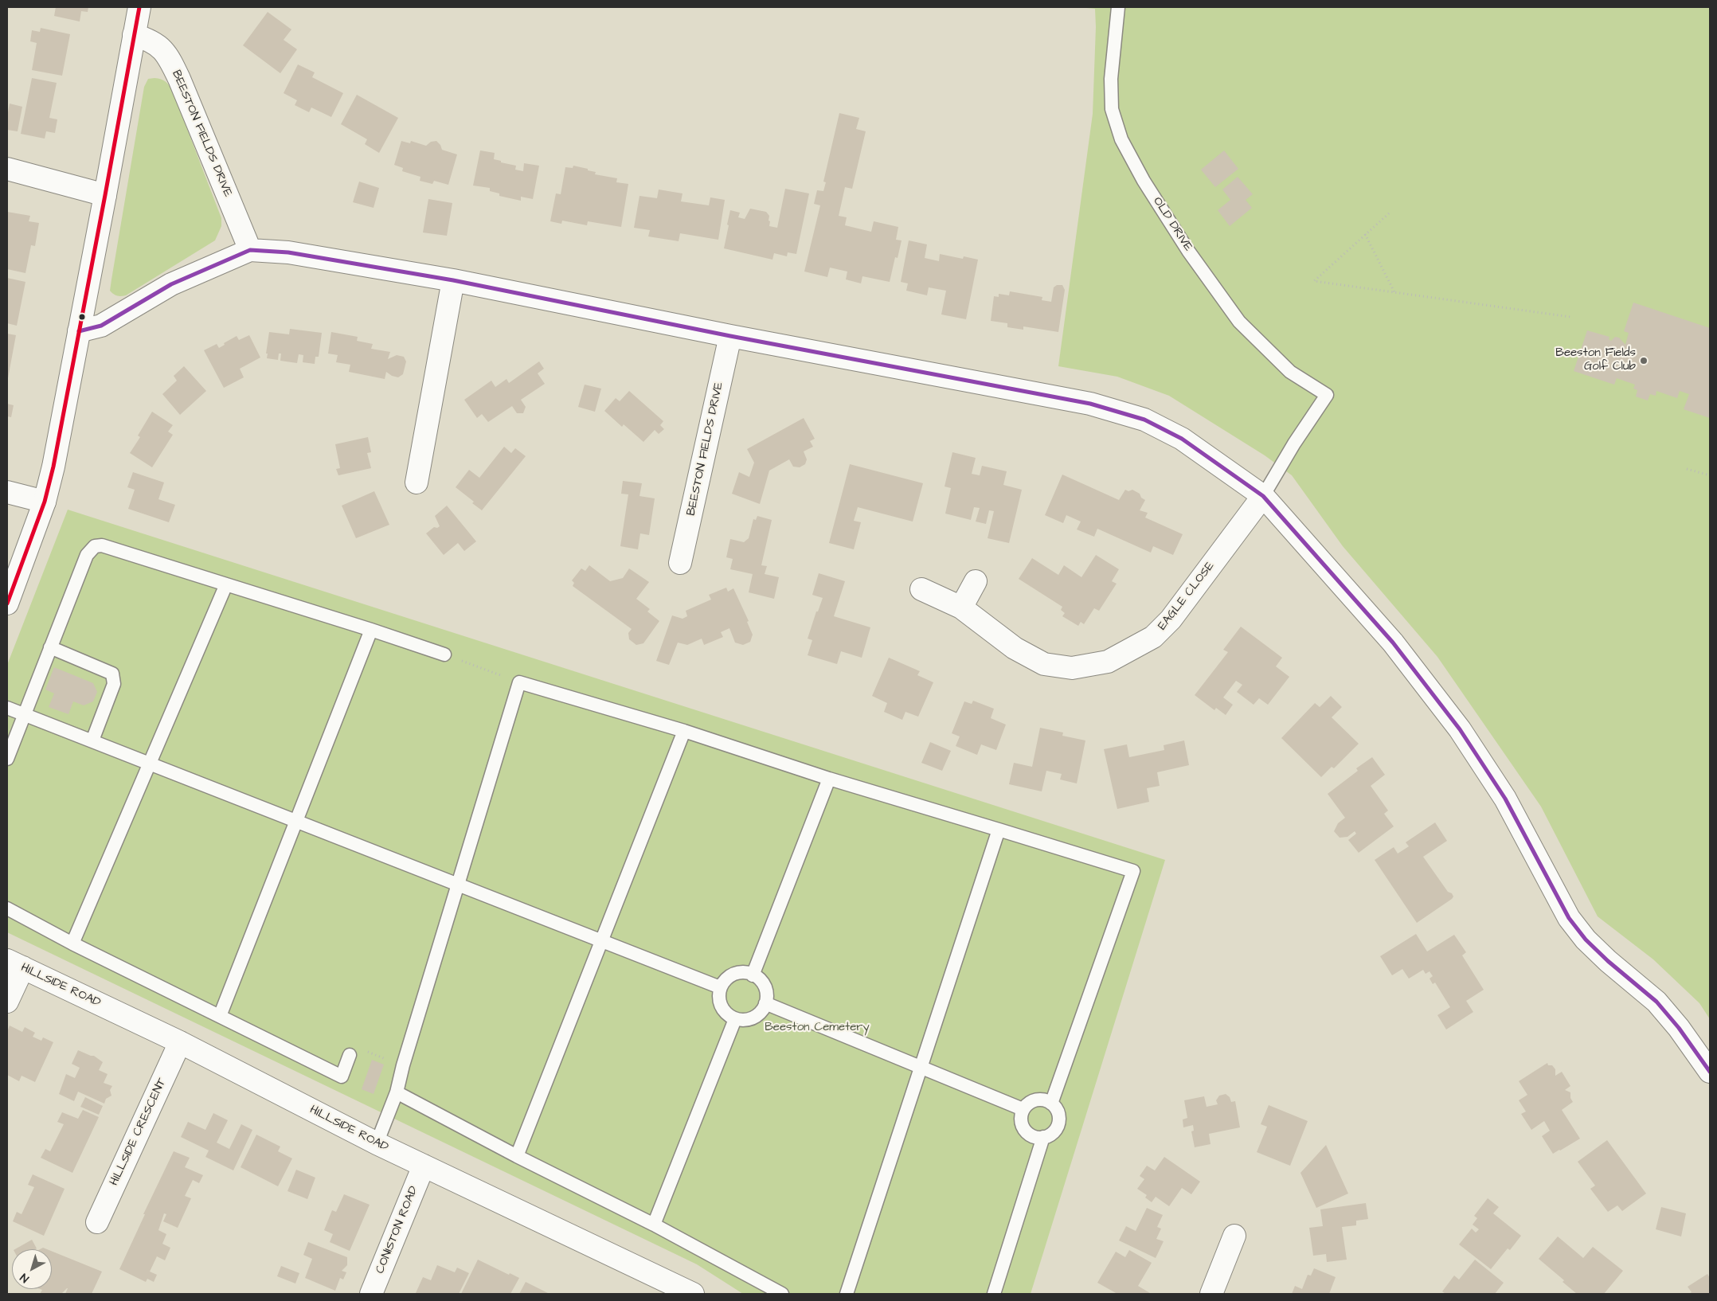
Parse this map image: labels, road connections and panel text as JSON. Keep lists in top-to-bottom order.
{
  "streets": {
    "street": [
      "BEESTON FIELDS DRIVE",
      "EAGLE CLOSE",
      "HILLSIDE ROAD",
      "HILLSIDE CRESCENT",
      "CONISTON ROAD"
    ],
    "lane": ["OLD DRIVE"]
  },
  "crossings": [
    ["OLD DRIVE", "EAGLE CLOSE"],
    ["HILLSIDE ROAD", "HILLSIDE CRESCENT"],
    ["HILLSIDE ROAD", "CONISTON ROAD"]
  ],
  "parks": ["Beeston Cemetery"],
  "places": ["Beeston Fields Golf Club"],
  "north": "bottom left"
}
